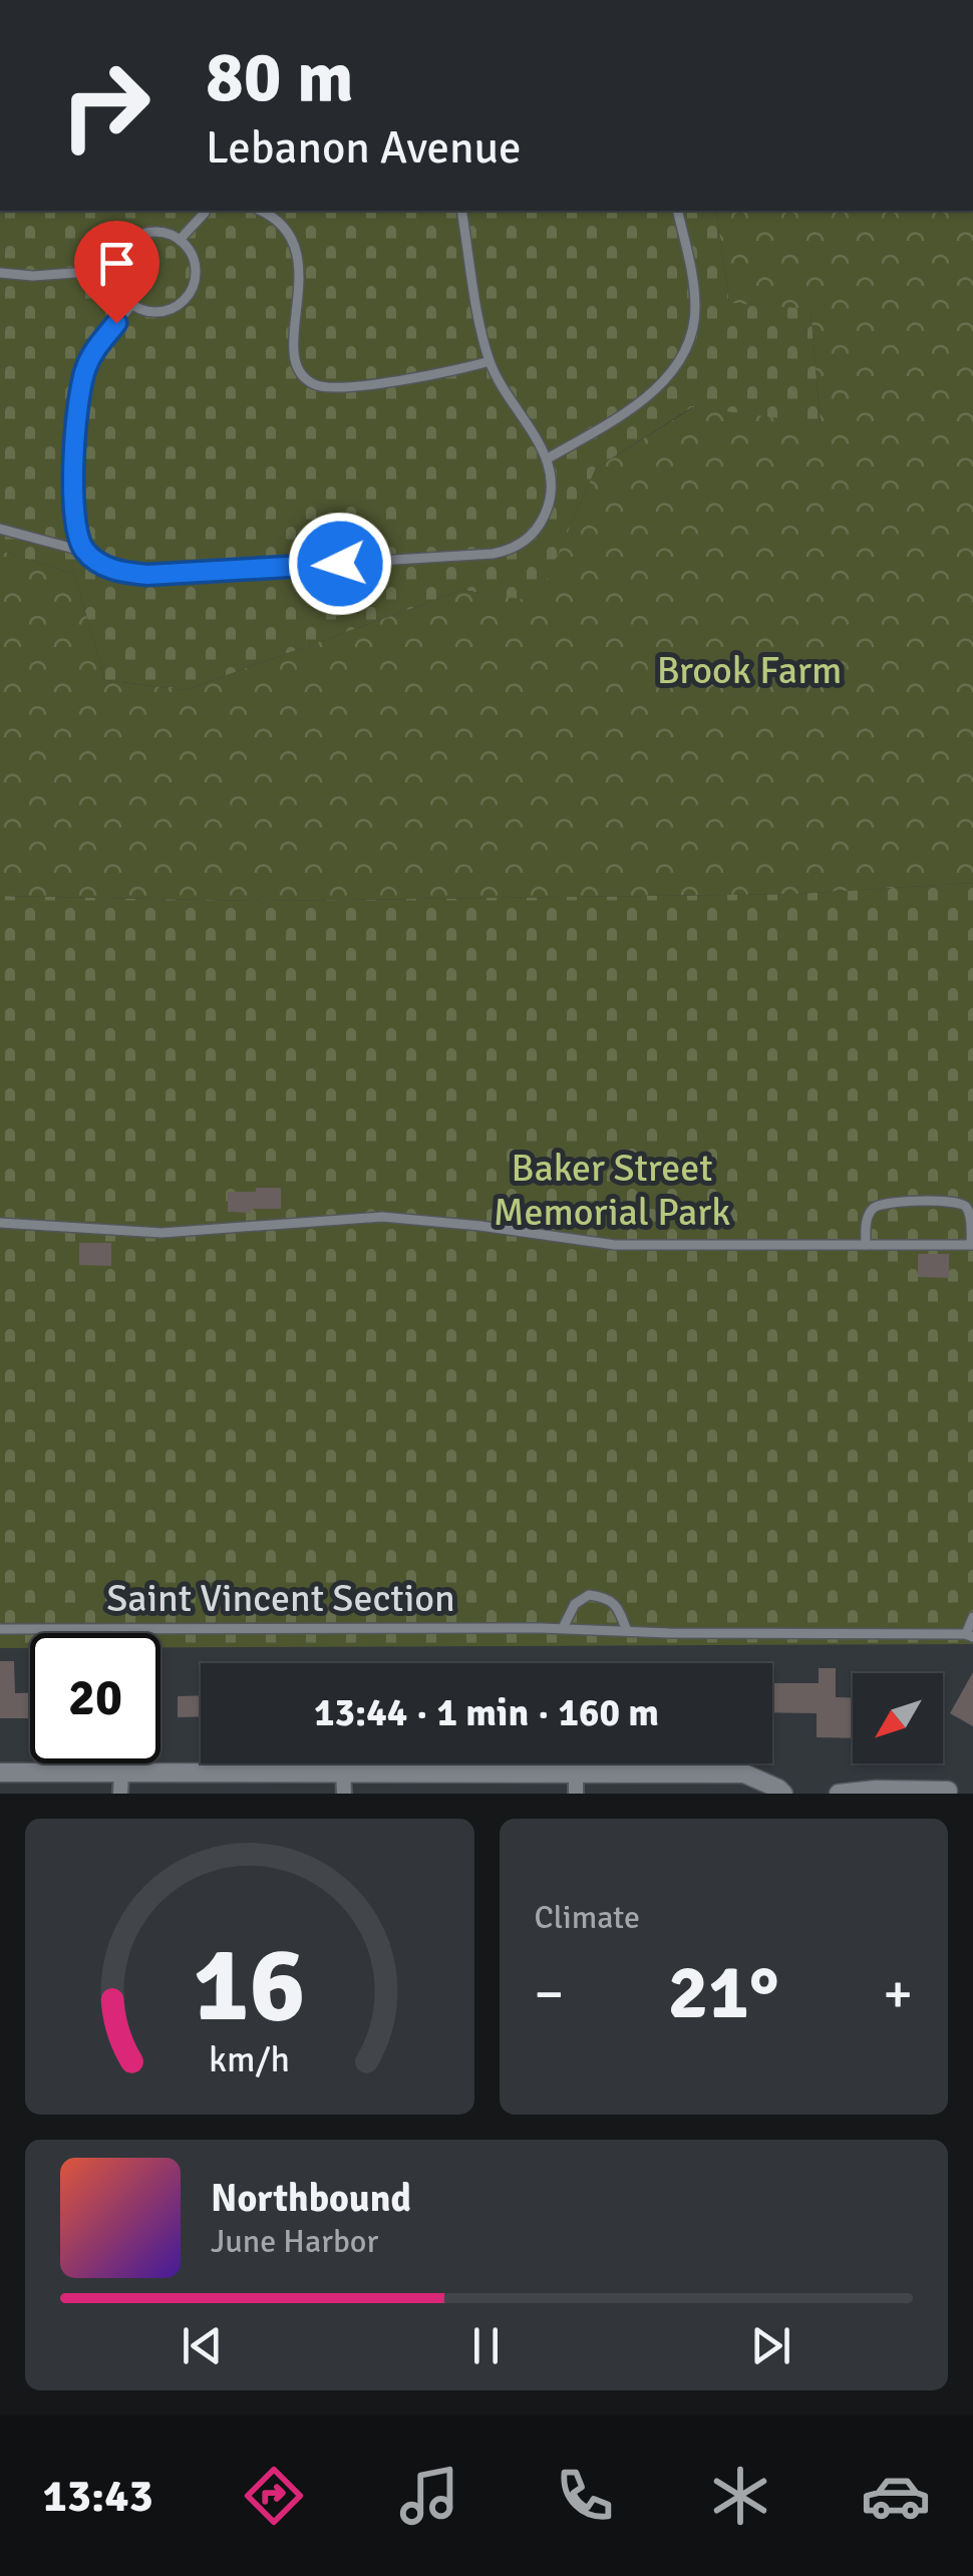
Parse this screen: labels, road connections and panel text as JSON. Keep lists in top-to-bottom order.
{
  "streets": {
    "lane": ["Saint Vincent Section"]
  },
  "parks": ["Brook Farm", "Baker Street Memorial Park"],
  "north": "bottom left",
  "page": {
    "turn": ["80 m", "Lebanon Avenue"],
    "limit": "20",
    "trip": "13:44 · 1 min · 160 m",
    "tile": "Climate",
    "heat": ["−", "21°", "+"],
    "song": ["Northbound", "June Harbor"],
    "tabs": "13:43",
    "gauge": ["16", "km/h"]
  }
}
